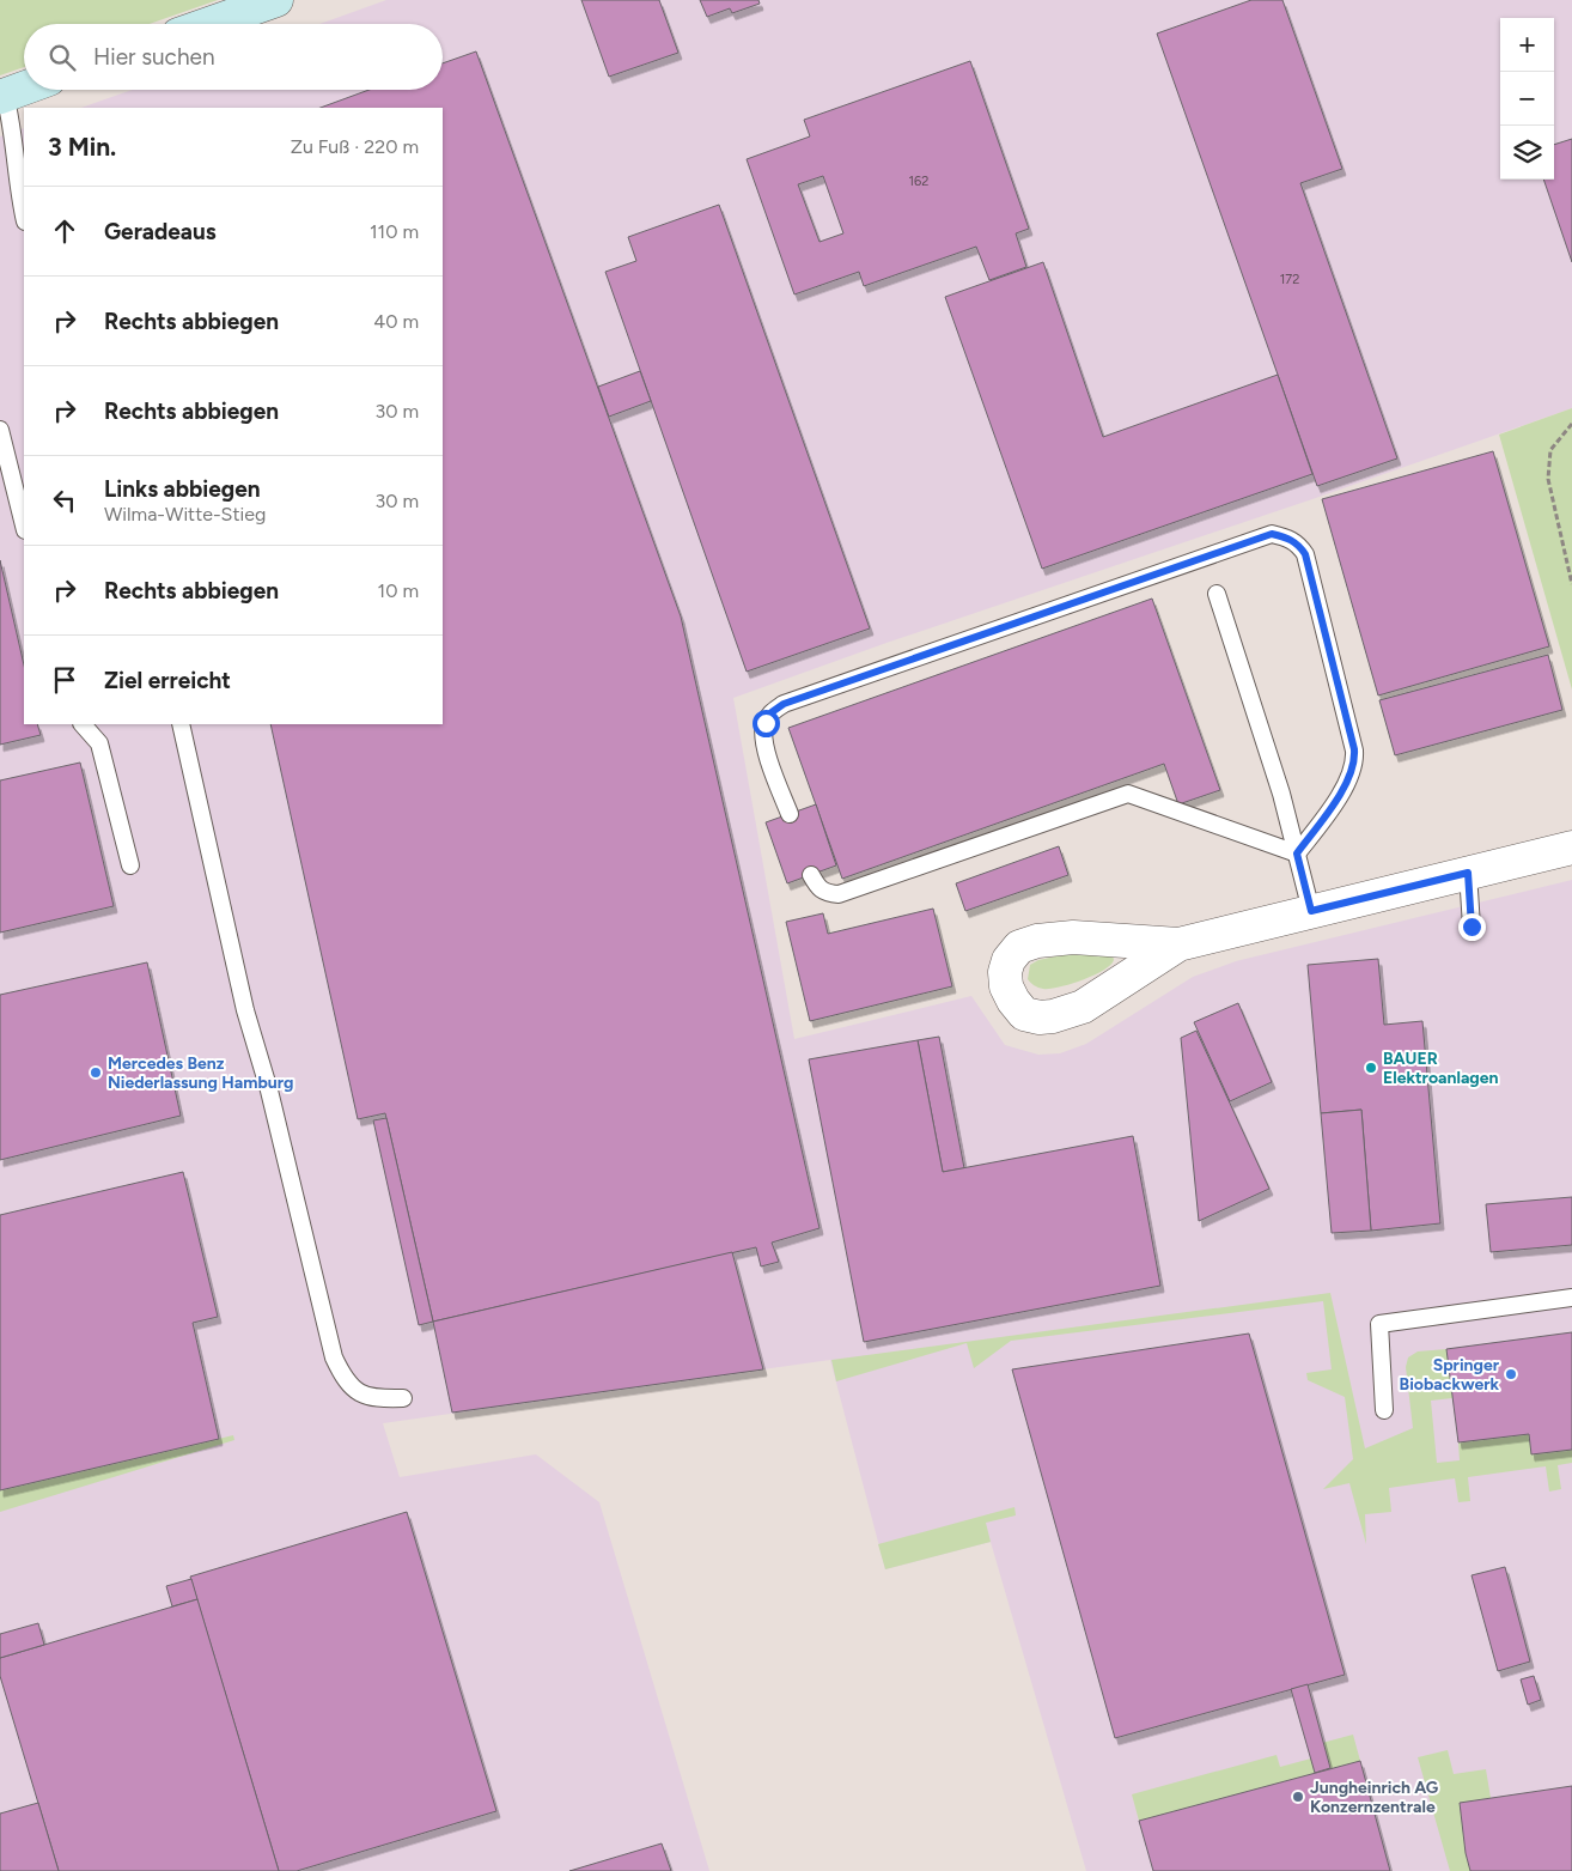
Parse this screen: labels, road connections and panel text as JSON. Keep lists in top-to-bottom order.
{
  "places": [
    "BAUER Elektroanlagen",
    "Mercedes Benz Niederlassung Hamburg",
    "Springer Biobackwerk",
    "Jungheinrich AG Konzernzentrale"
  ],
  "house_numbers": ["162", "172"],
  "page": {
    "map_buttons": ["+", "−"],
    "search": "Hier suchen",
    "heading": ["3 Min.", "Zu Fuß · 220 m"],
    "list": [
      ["Geradeaus", "110 m"],
      ["Rechts abbiegen", "40 m"],
      ["Rechts abbiegen", "30 m"],
      ["Links abbiegen", "Wilma-Witte-Stieg", "30 m"],
      ["Rechts abbiegen", "10 m"],
      "Ziel erreicht"
    ]
  }
}
